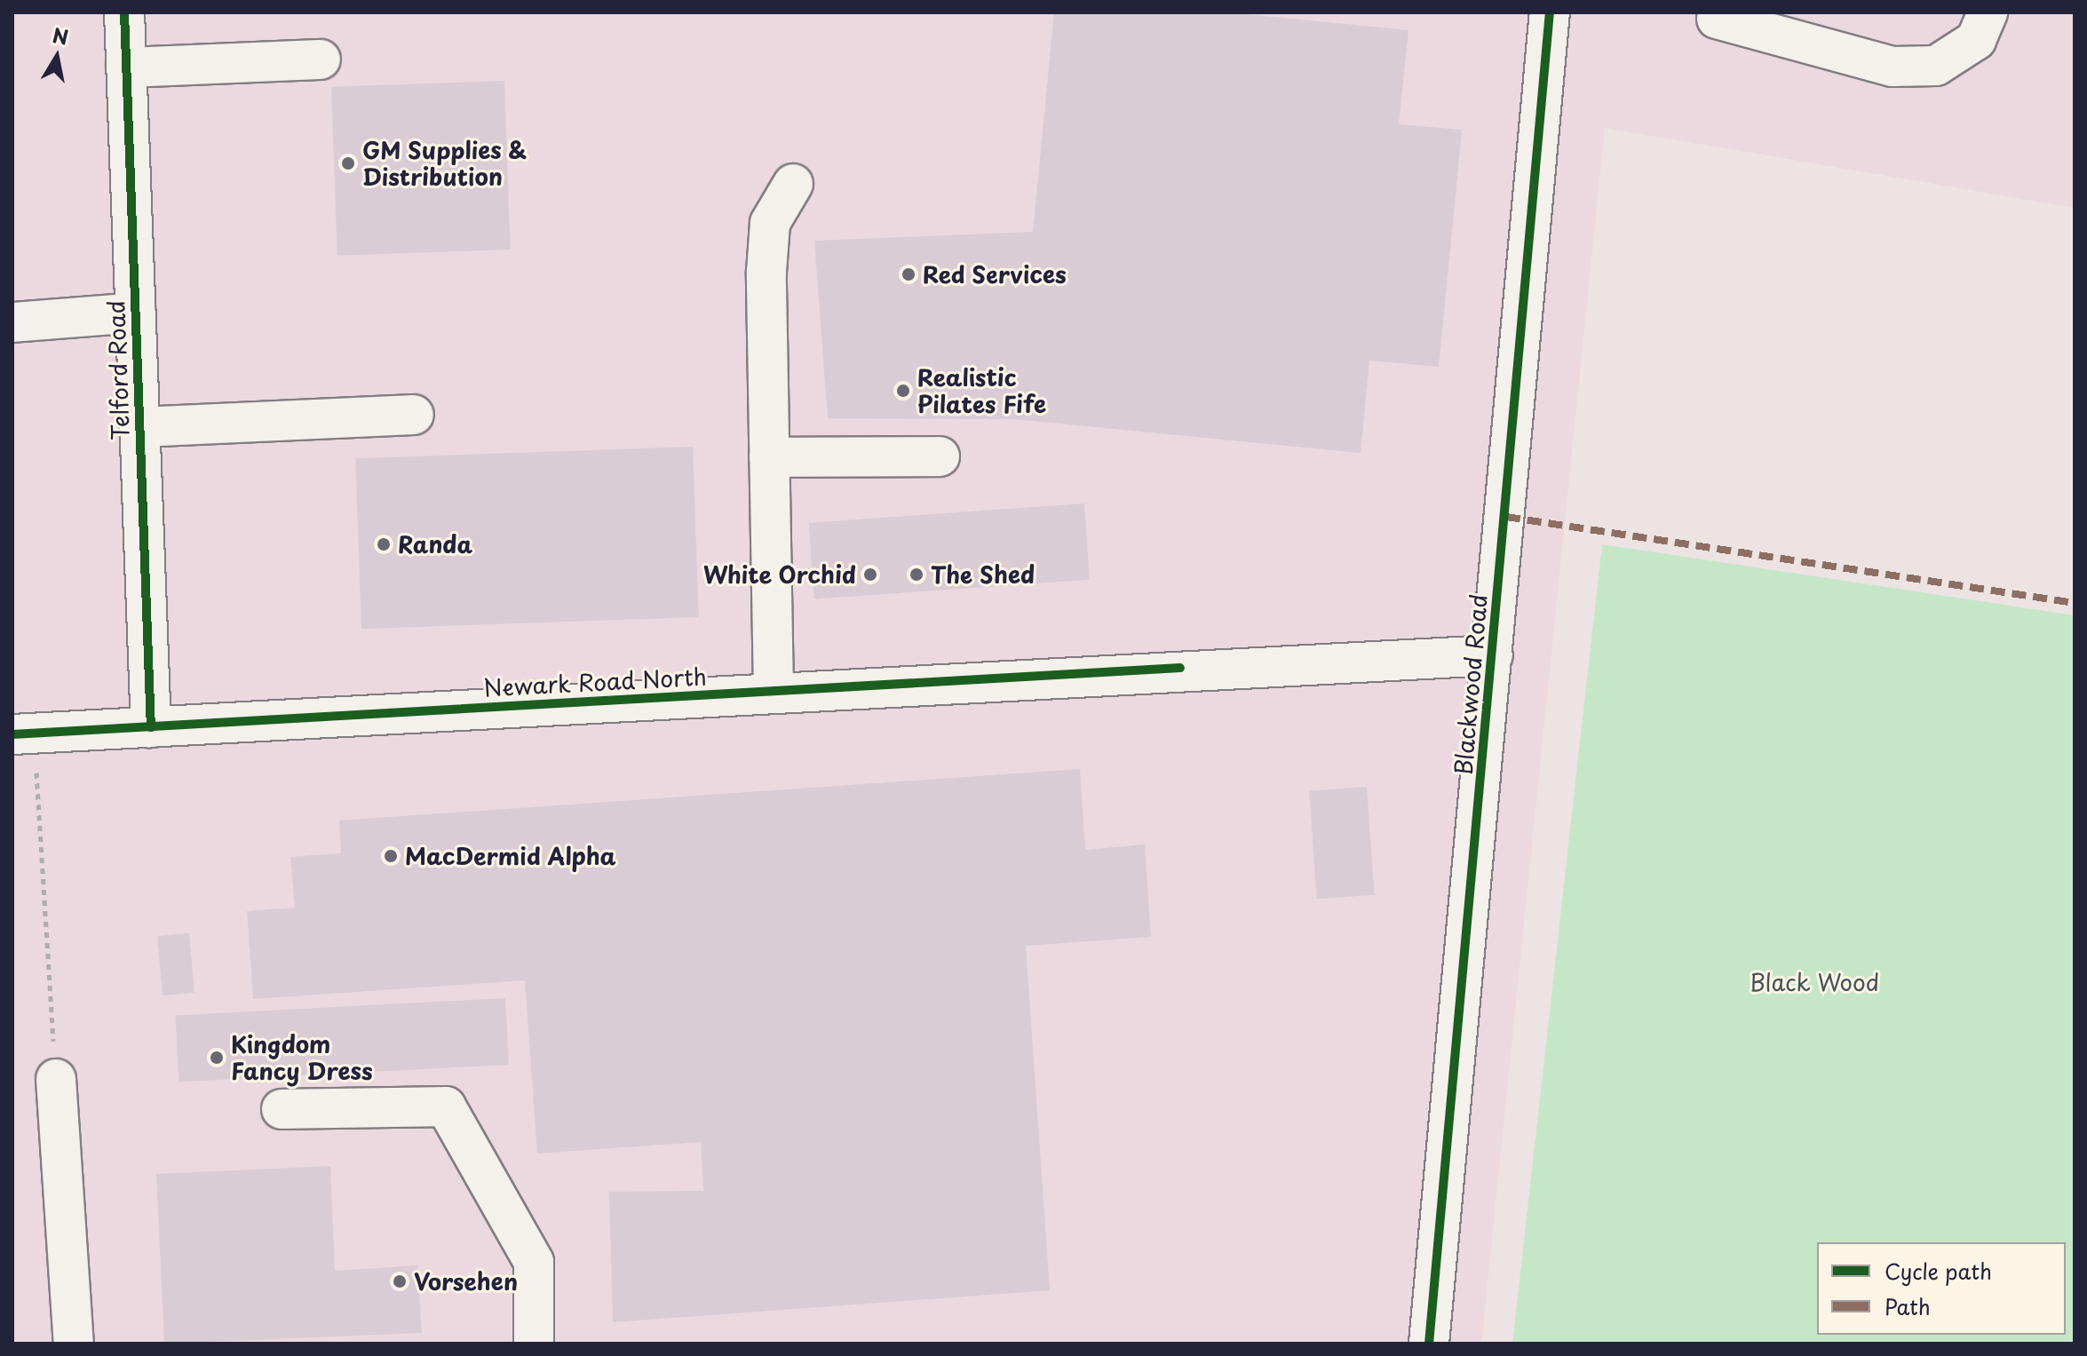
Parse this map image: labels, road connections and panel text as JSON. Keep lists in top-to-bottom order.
{
  "streets": {
    "street": ["Telford Road", "Newark Road North", "Blackwood Road"]
  },
  "crossings": [
    ["Telford Road", "Newark Road North"],
    ["Newark Road North", "Blackwood Road"]
  ],
  "parks": ["Black Wood"],
  "places": [
    "GM Supplies & Distribution",
    "Red Services",
    "Realistic Pilates Fife",
    "Randa",
    "White Orchid",
    "The Shed",
    "MacDermid Alpha",
    "Kingdom Fancy Dress",
    "Vorsehen"
  ],
  "legend": ["Cycle path", "Path"],
  "north": "top"
}
